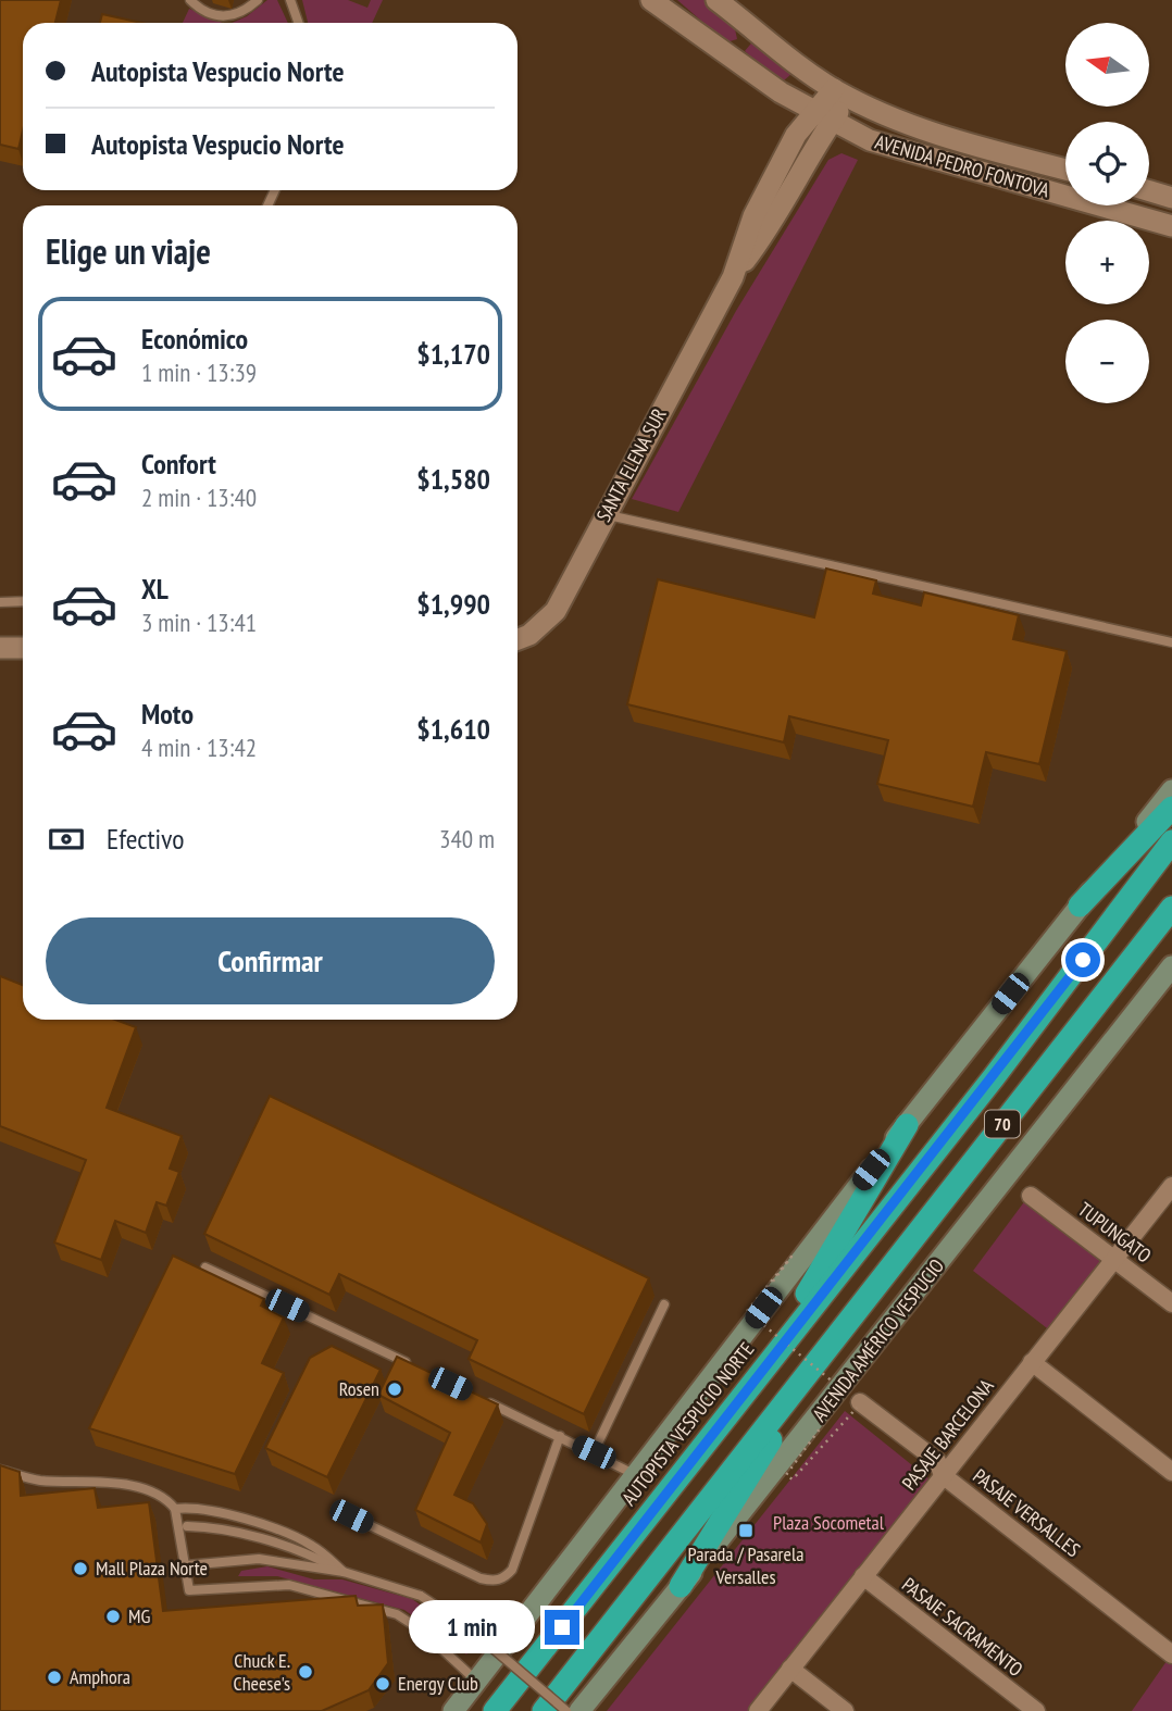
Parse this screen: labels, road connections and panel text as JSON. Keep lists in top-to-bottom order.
{
  "streets": {
    "highway": ["70", "AUTOPISTA VESPUCIO NORTE"],
    "main road": ["AVENIDA AMÉRICO VESPUCIO"],
    "street": [
      "AVENIDA PEDRO FONTOVA",
      "SANTA ELENA SUR",
      "TUPUNGATO",
      "PASAJE BARCELONA",
      "PASAJE VERSALLES",
      "PASAJE SACRAMENTO"
    ]
  },
  "crossings": [
    ["AVENIDA PEDRO FONTOVA", "SANTA ELENA SUR"],
    ["TUPUNGATO", "PASAJE BARCELONA"],
    ["PASAJE BARCELONA", "PASAJE VERSALLES"],
    ["PASAJE BARCELONA", "PASAJE SACRAMENTO"]
  ],
  "parks": ["Plaza Socometal"],
  "places": {
    "other": [
      "Rosen",
      "Mall Plaza Norte",
      "MG",
      "Chuck E. Cheese's",
      "Amphora",
      "Energy Club"
    ],
    "transit": ["Parada / Pasarela Versalles"]
  },
  "north": "left",
  "page": {
    "map_buttons": ["+", "−"],
    "banner": ["Autopista Vespucio Norte", "Autopista Vespucio Norte"],
    "heading": "Elige un viaje",
    "list": [
      {
        "name": "Económico",
        "note": "1 min · 13:39",
        "value": "$1,170"
      },
      {
        "name": "Confort",
        "note": "2 min · 13:40",
        "value": "$1,580"
      },
      {
        "name": "XL",
        "note": "3 min · 13:41",
        "value": "$1,990"
      },
      {
        "name": "Moto",
        "note": "4 min · 13:42",
        "value": "$1,610"
      }
    ],
    "pay": ["Efectivo", "340 m"],
    "buttons": "Confirmar",
    "bubble": "1 min"
  }
}
